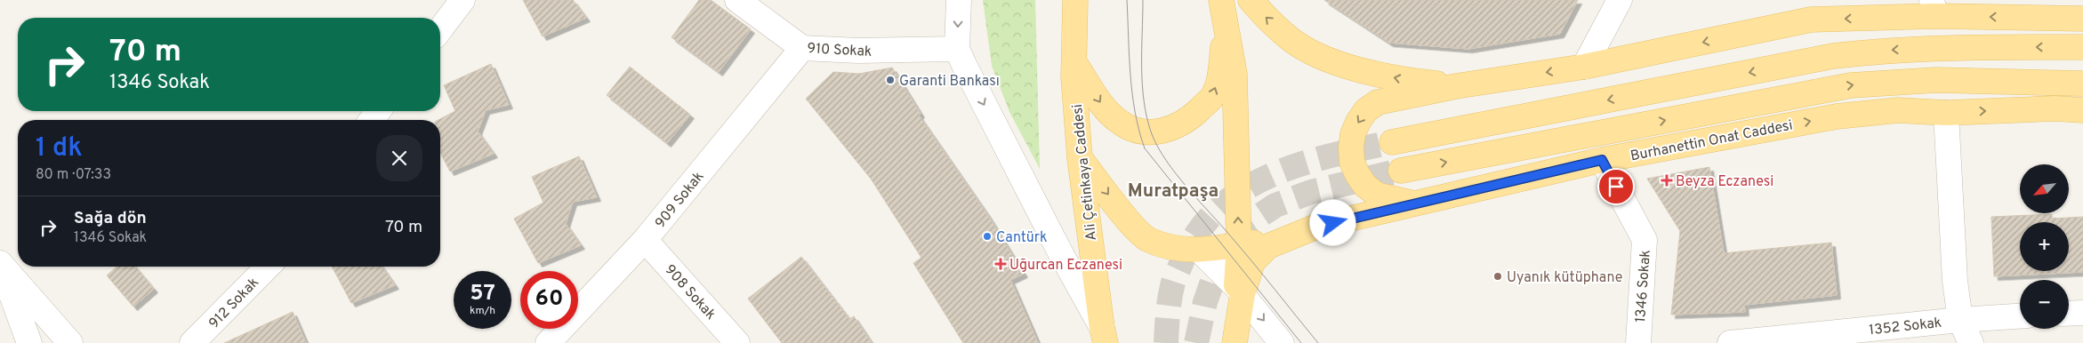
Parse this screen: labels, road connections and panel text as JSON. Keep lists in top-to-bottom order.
{
  "streets": {
    "main road": ["Burhanettin Onat Caddesi", "Ali Çetinkaya Caddesi"],
    "street": [
      "910 Sokak",
      "909 Sokak",
      "1346 Sokak",
      "908 Sokak",
      "912 Sokak",
      "1352 Sokak"
    ]
  },
  "crossings": [
    ["910 Sokak", "909 Sokak"],
    ["Burhanettin Onat Caddesi", "1346 Sokak"],
    ["909 Sokak", "908 Sokak"]
  ],
  "districts": ["Muratpaşa"],
  "places": {
    "other": ["Garanti Bankası", "Cantürk", "Uyanık kütüphane"],
    "health": ["Beyza Eczanesi", "Uğurcan Eczanesi"]
  },
  "north": "bottom left",
  "page": {
    "turn": ["70 m", "1346 Sokak"],
    "heading": ["1 dk", "80 m · 07:33"],
    "map_buttons": ["+", "−"],
    "list": [
      {
        "name": "Sağa dön",
        "note": "1346 Sokak",
        "value": "70 m"
      }
    ],
    "speed": "57 km/h",
    "limit": "60"
  }
}
